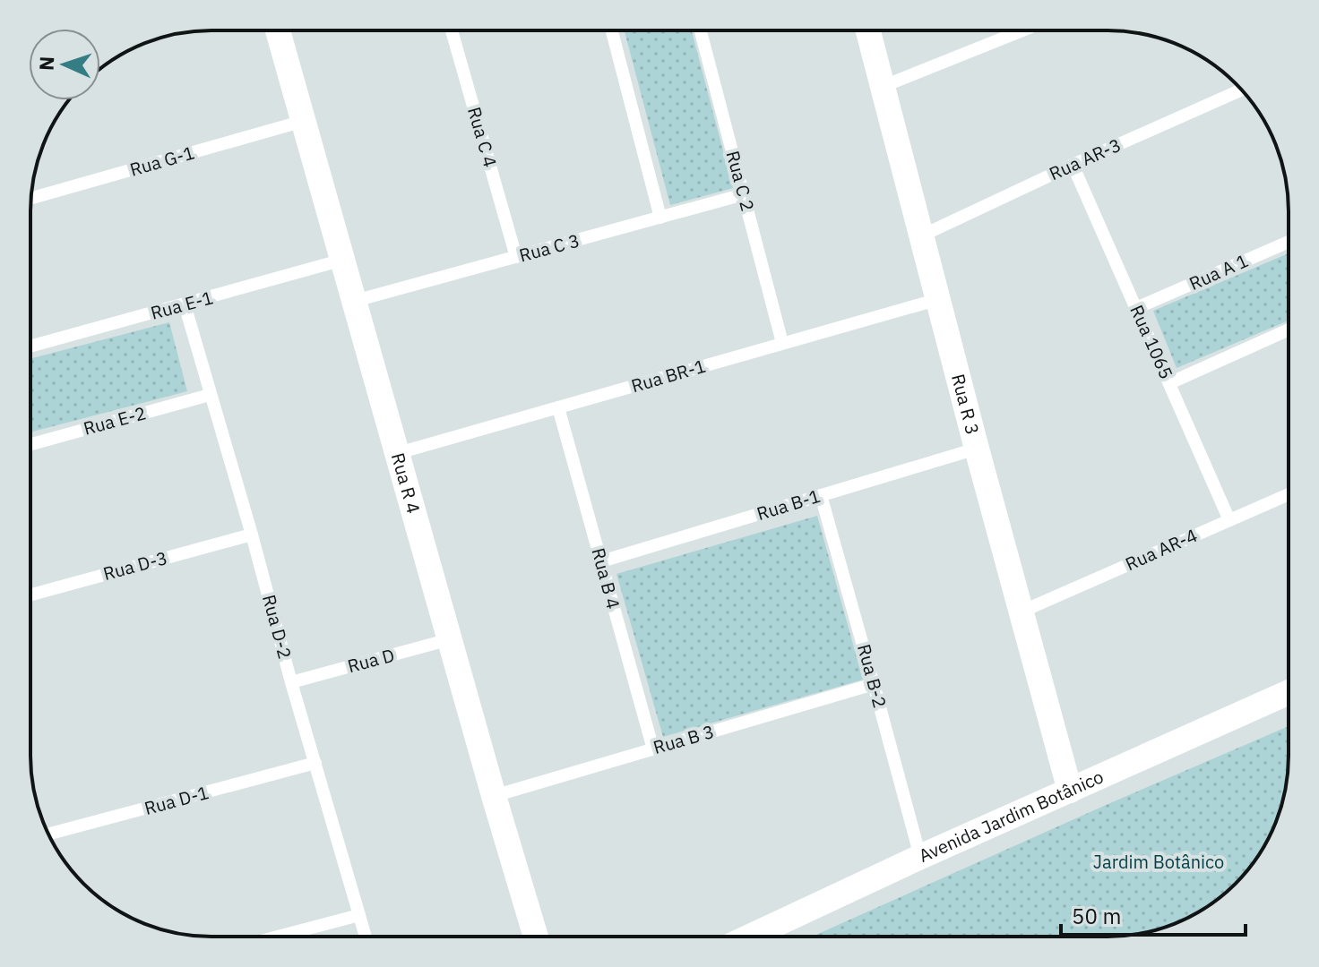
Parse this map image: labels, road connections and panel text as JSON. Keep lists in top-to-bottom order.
{
  "streets": {
    "street": ["Rua R 3", "Rua R 4", "Avenida Jardim Botânico"],
    "lane": [
      "Rua C 4",
      "Rua AR-3",
      "Rua G-1",
      "Rua C 2",
      "Rua C 3",
      "Rua A 1",
      "Rua E-1",
      "Rua 1065",
      "Rua BR-1",
      "Rua E-2",
      "Rua B-1",
      "Rua AR-4",
      "Rua D-3",
      "Rua B 4",
      "Rua D-2",
      "Rua D",
      "Rua B-2",
      "Rua B 3",
      "Rua D-1"
    ]
  },
  "crossings": [
    ["Rua C 4", "Rua C 3"],
    ["Rua AR-3", "Rua 1065"],
    ["Rua AR-3", "Rua R 3"],
    ["Rua G-1", "Rua R 4"],
    ["Rua C 2", "Rua C 3"],
    ["Rua C 2", "Rua BR-1"],
    ["Rua C 3", "Rua R 4"],
    ["Rua A 1", "Rua 1065"],
    ["Rua E-1", "Rua R 4"],
    ["Rua E-1", "Rua D-2"],
    ["Rua 1065", "Rua AR-4"],
    ["Rua BR-1", "Rua R 3"],
    ["Rua BR-1", "Rua R 4"],
    ["Rua BR-1", "Rua B 4"],
    ["Rua R 3", "Rua B-1"],
    ["Rua R 3", "Rua AR-4"],
    ["Rua R 3", "Avenida Jardim Botânico"],
    ["Rua E-2", "Rua D-2"],
    ["Rua R 4", "Rua D"],
    ["Rua R 4", "Rua B 3"],
    ["Rua B-1", "Rua B 4"],
    ["Rua B-1", "Rua B-2"],
    ["Rua D-3", "Rua D-2"],
    ["Rua B 4", "Rua B 3"],
    ["Rua D-2", "Rua D"],
    ["Rua D-2", "Rua D-1"],
    ["Rua B-2", "Rua B 3"],
    ["Rua B-2", "Avenida Jardim Botânico"]
  ],
  "parks": ["Jardim Botânico"],
  "scale_bar": "50 m",
  "north": "left"
}
